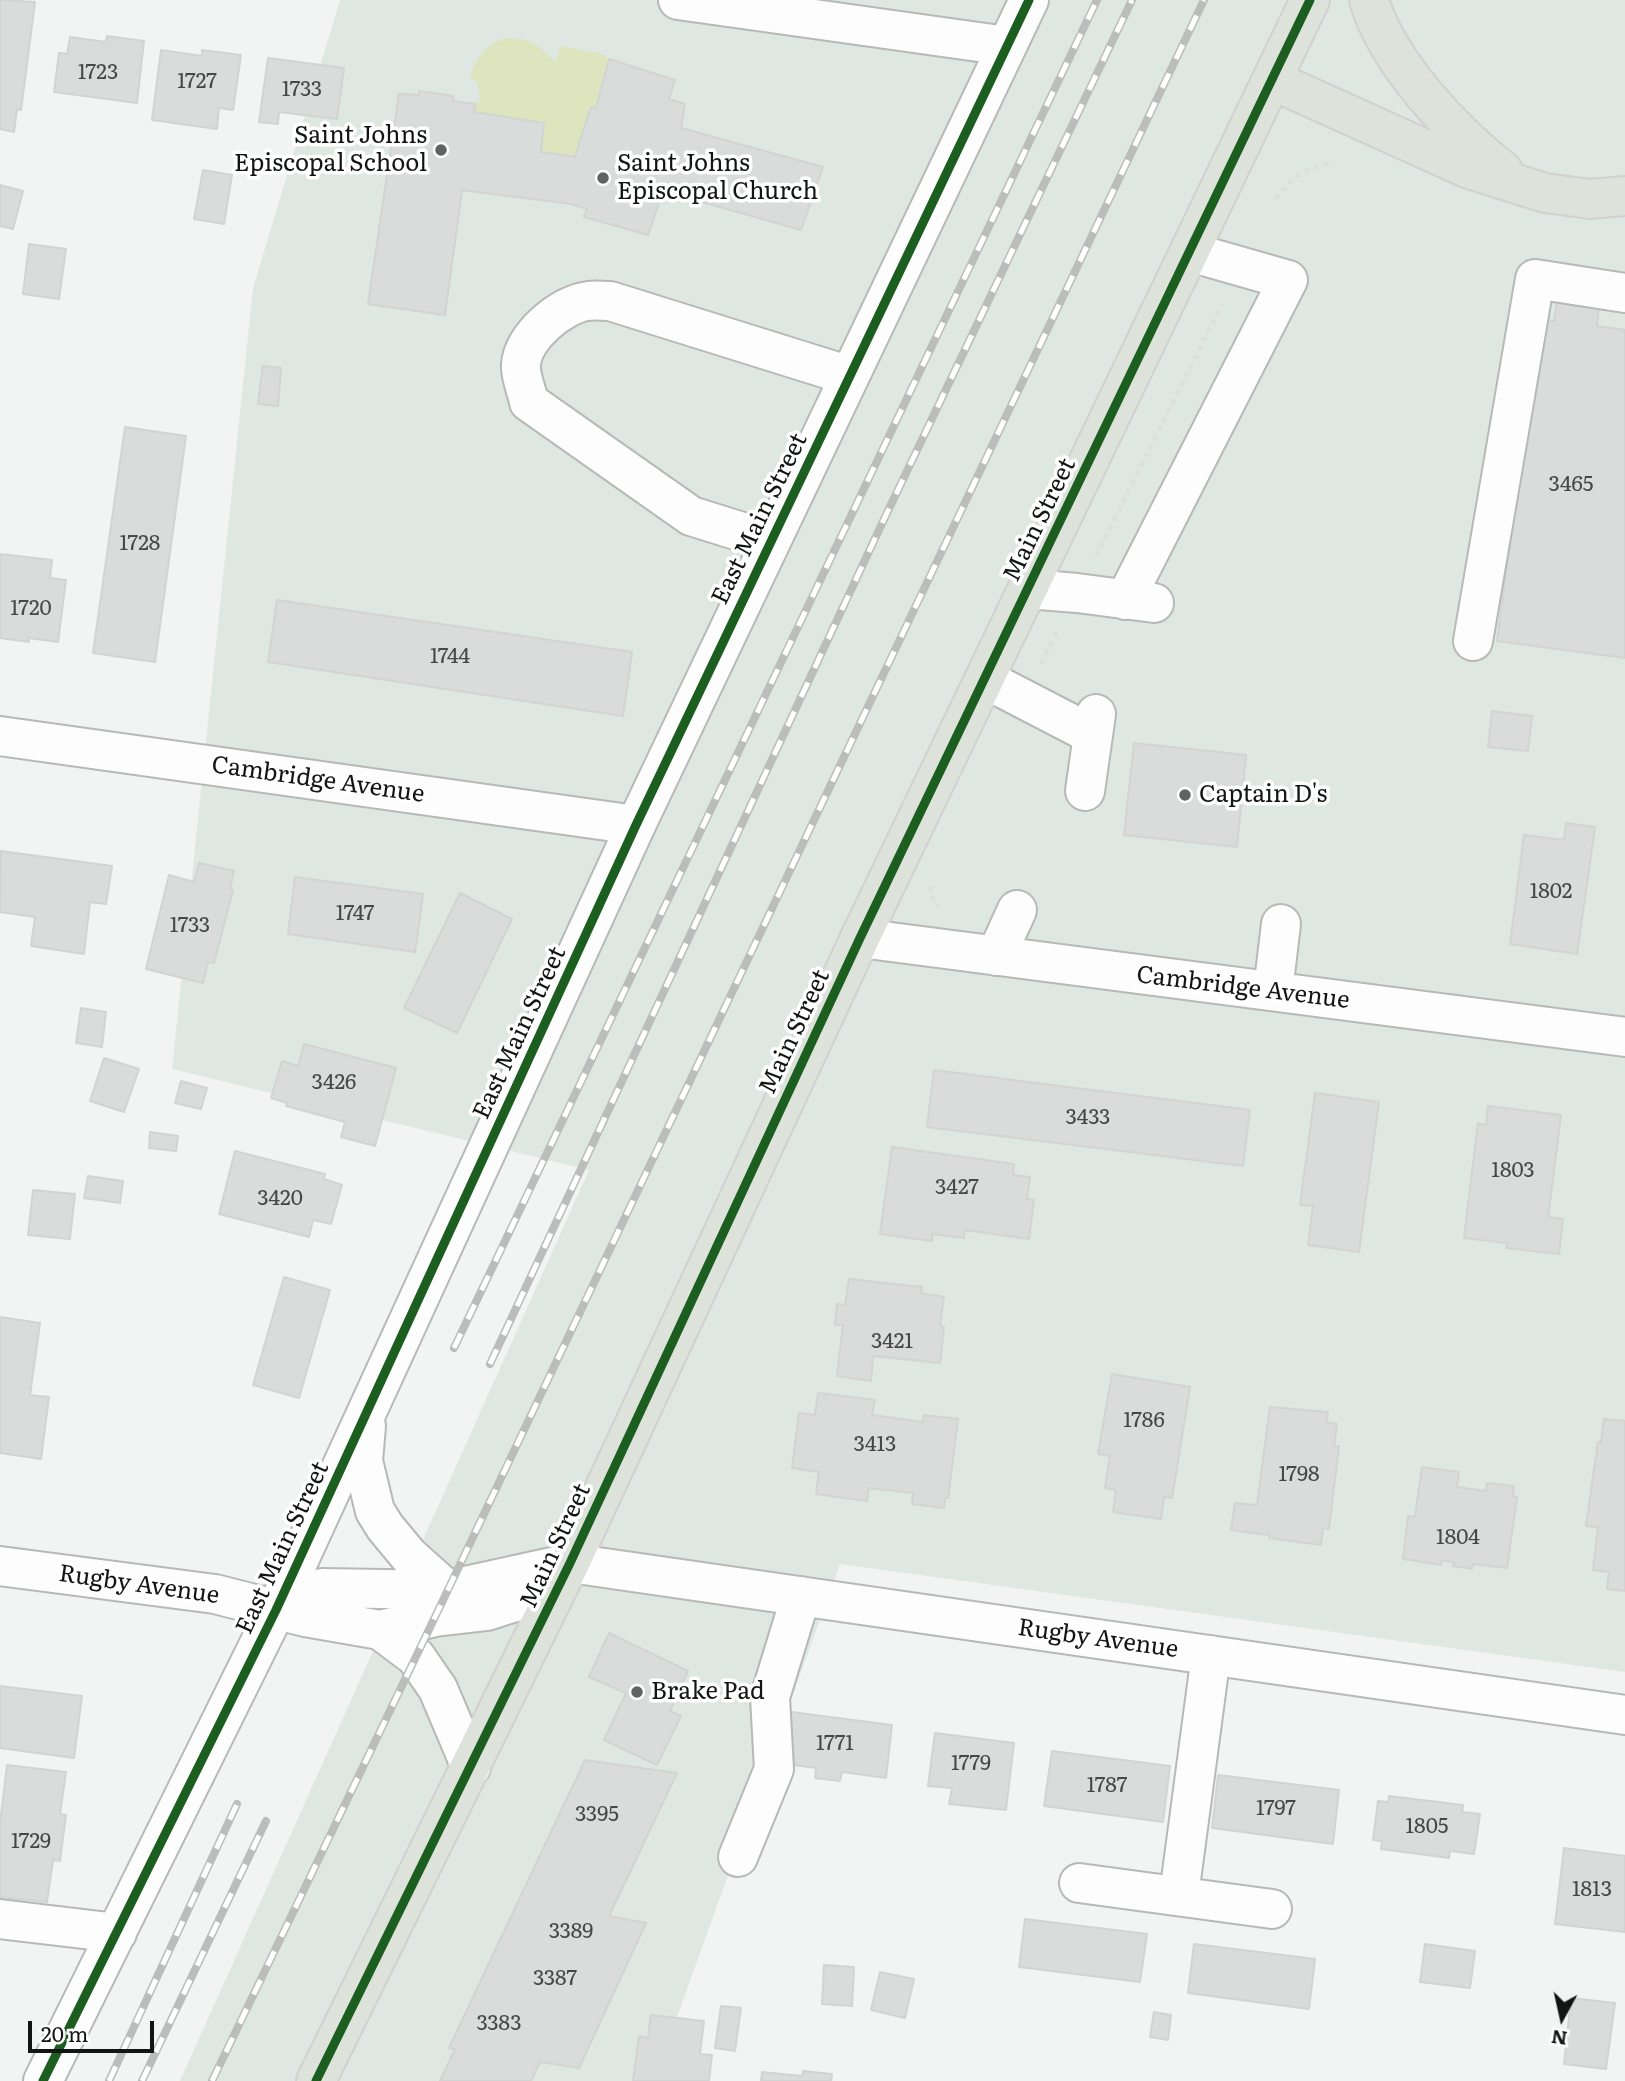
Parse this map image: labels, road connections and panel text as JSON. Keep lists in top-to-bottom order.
{
  "streets": {
    "main road": ["Main Street"],
    "street": ["East Main Street", "Cambridge Avenue", "Rugby Avenue"]
  },
  "crossings": [
    ["East Main Street", "Cambridge Avenue"],
    ["East Main Street", "Rugby Avenue"],
    ["Main Street", "Cambridge Avenue"],
    ["Main Street", "Rugby Avenue"]
  ],
  "places": [
    "Saint Johns Episcopal School",
    "Saint Johns Episcopal Church",
    "Captain D's",
    "Brake Pad"
  ],
  "house_numbers": [
    "1723",
    "1727",
    "1733",
    "3465",
    "1728",
    "1720",
    "1744",
    "1802",
    "1747",
    "1733",
    "3426",
    "3433",
    "1803",
    "3427",
    "3420",
    "3421",
    "1786",
    "3413",
    "1798",
    "1804",
    "1771",
    "1779",
    "1787",
    "1797",
    "3395",
    "1805",
    "1729",
    "1813",
    "3389",
    "3387",
    "3383"
  ],
  "scale_bar": "20 m",
  "north": "bottom"
}
